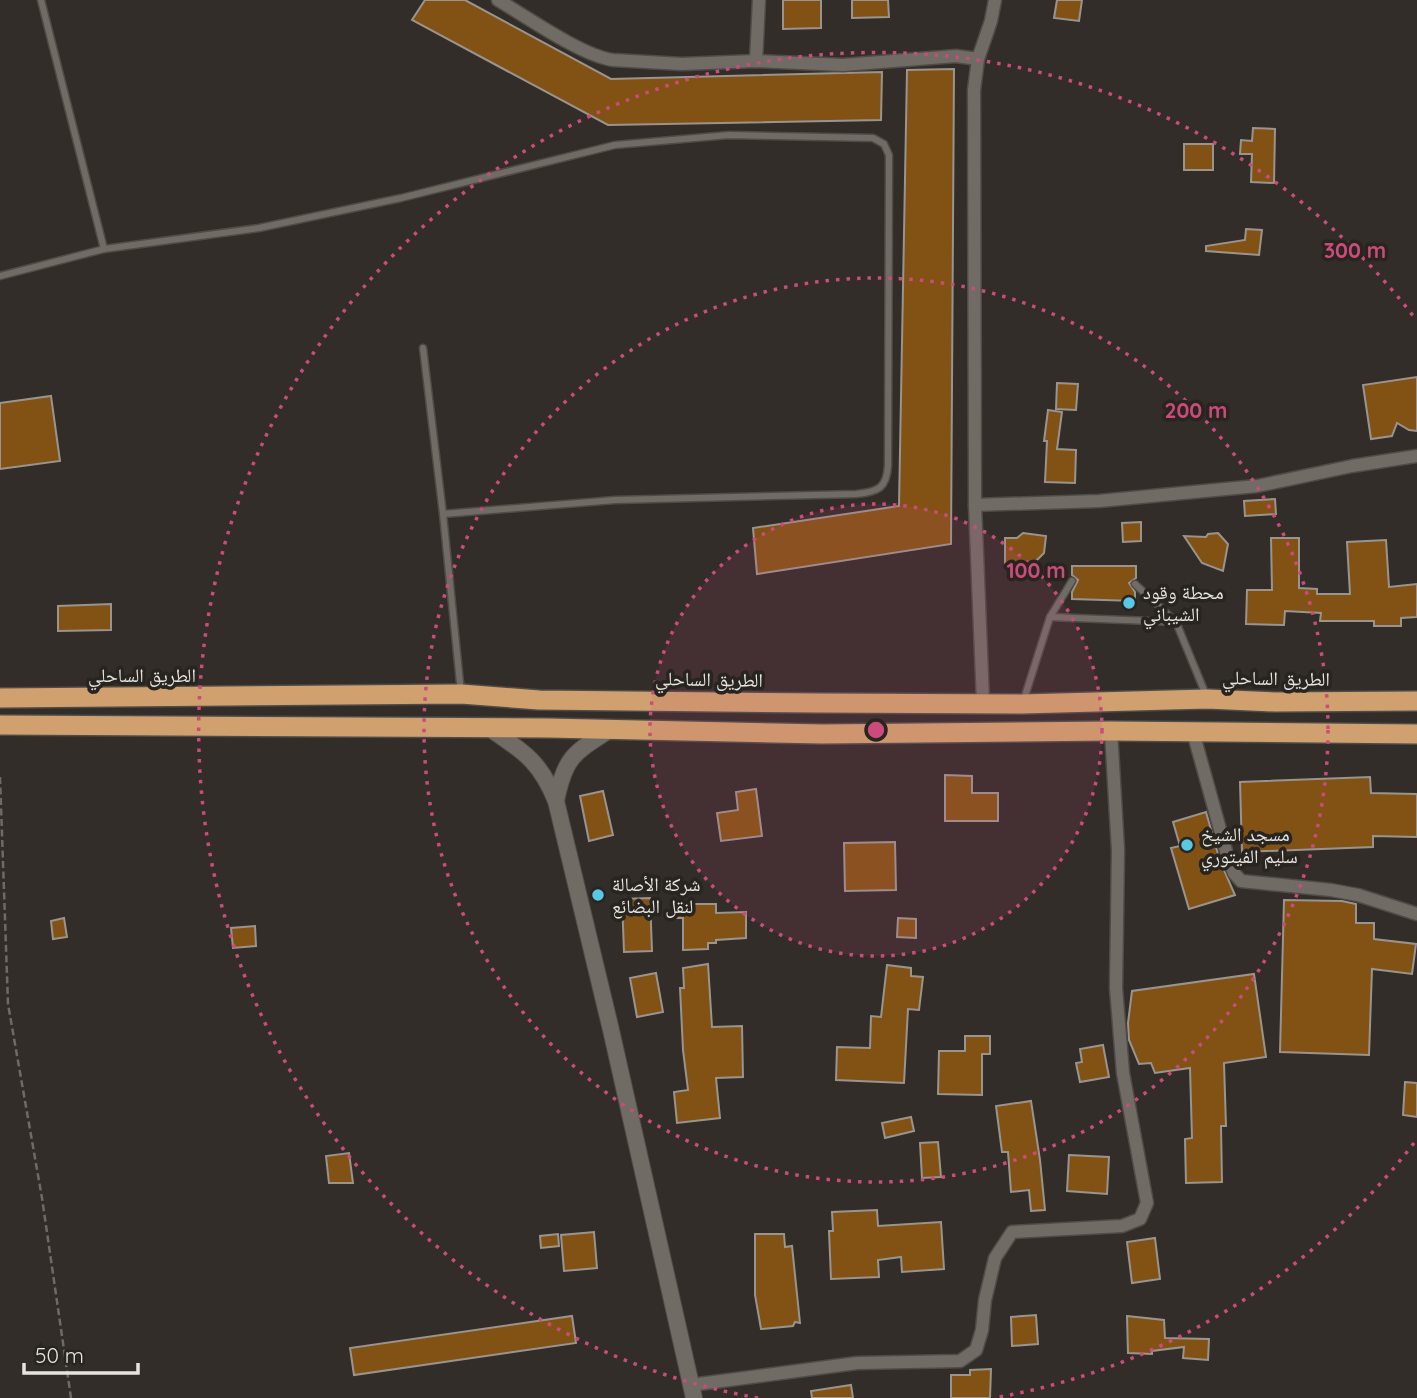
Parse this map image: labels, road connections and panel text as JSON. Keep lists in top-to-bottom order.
{
  "streets": {
    "highway": ["الطريق الساحلي"]
  },
  "places": ["محطة وقود الشيباني", "مسجد الشيخ سليم الفيتوري", "شركة الأصالة لنقل البضائع"],
  "scale_bar": "50 m",
  "rings": ["300 m", "200 m", "100 m"]
}
